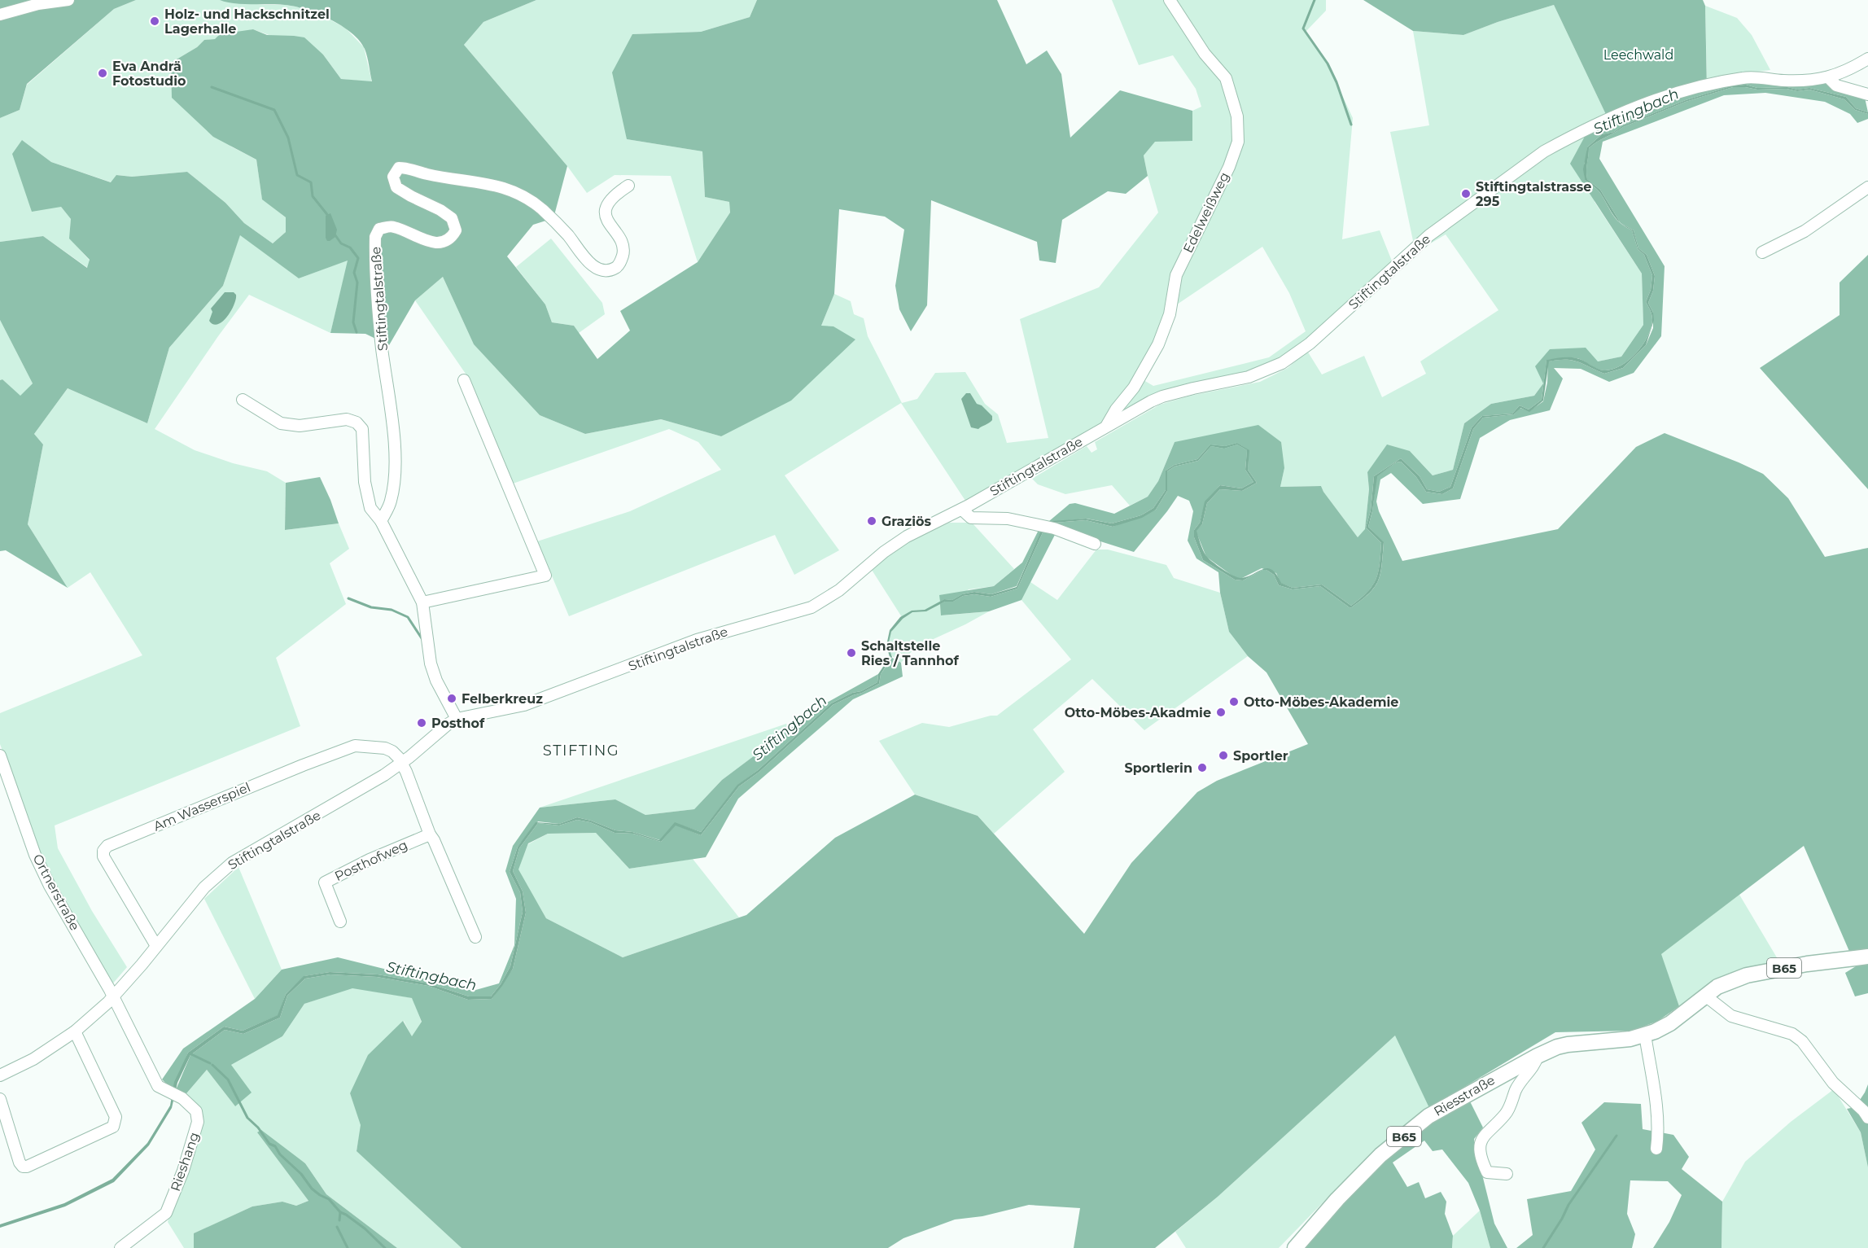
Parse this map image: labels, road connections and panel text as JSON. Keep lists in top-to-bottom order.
{
  "streets": {
    "main road": ["B65", "Riesstraße"],
    "street": [
      "Edelweißweg",
      "Stiftingtalstraße",
      "Am Wasserspiel",
      "Posthofweg",
      "Ortnerstraße",
      "Rieshang"
    ]
  },
  "crossings": [
    ["Edelweißweg", "Stiftingtalstraße"],
    ["Stiftingtalstraße", "Am Wasserspiel"],
    ["Stiftingtalstraße", "Ortnerstraße"],
    ["Stiftingtalstraße", "Rieshang"],
    ["Ortnerstraße", "Rieshang"]
  ],
  "districts": ["STIFTING"],
  "water": ["Stiftingbach"],
  "parks": ["Leechwald"],
  "places": [
    "Holz- und Hackschnitzel Lagerhalle",
    "Eva Andrä Fotostudio",
    "Stiftingtalstrasse 295",
    "Graziös",
    "Schaltstelle Ries / Tannhof",
    "Felberkreuz",
    "Otto-Möbes-Akademie",
    "Otto-Möbes-Akadmie",
    "Posthof",
    "Sportler",
    "Sportlerin"
  ]
}
